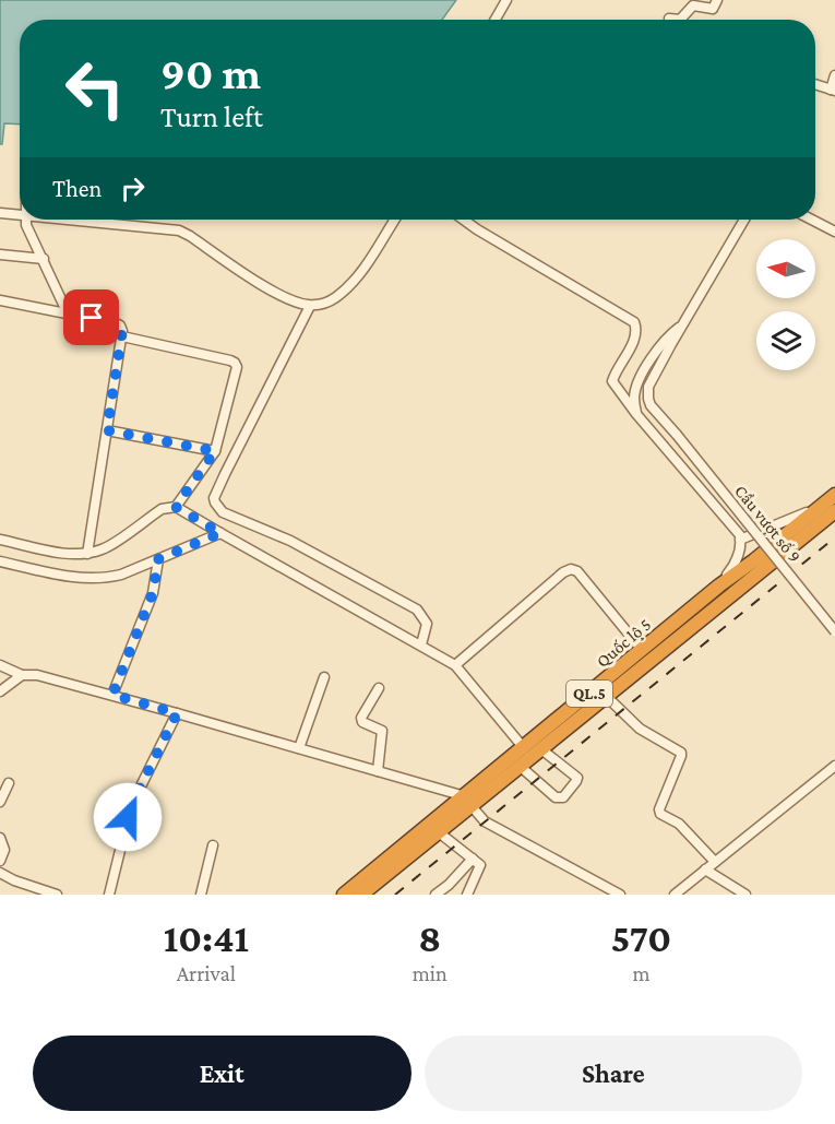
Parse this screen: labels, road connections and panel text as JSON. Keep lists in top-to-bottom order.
{
  "streets": {
    "highway": ["Quốc lộ 5", "QL.5"],
    "street": ["Cầu vượt số 9"]
  },
  "north": "left",
  "page": {
    "turn": ["90 m", "Turn left"],
    "then": "Then",
    "eta": [
      "10:41",
      "Arrival",
      "8",
      "min",
      "570",
      "m"
    ],
    "buttons": ["Exit", "Share"]
  }
}
